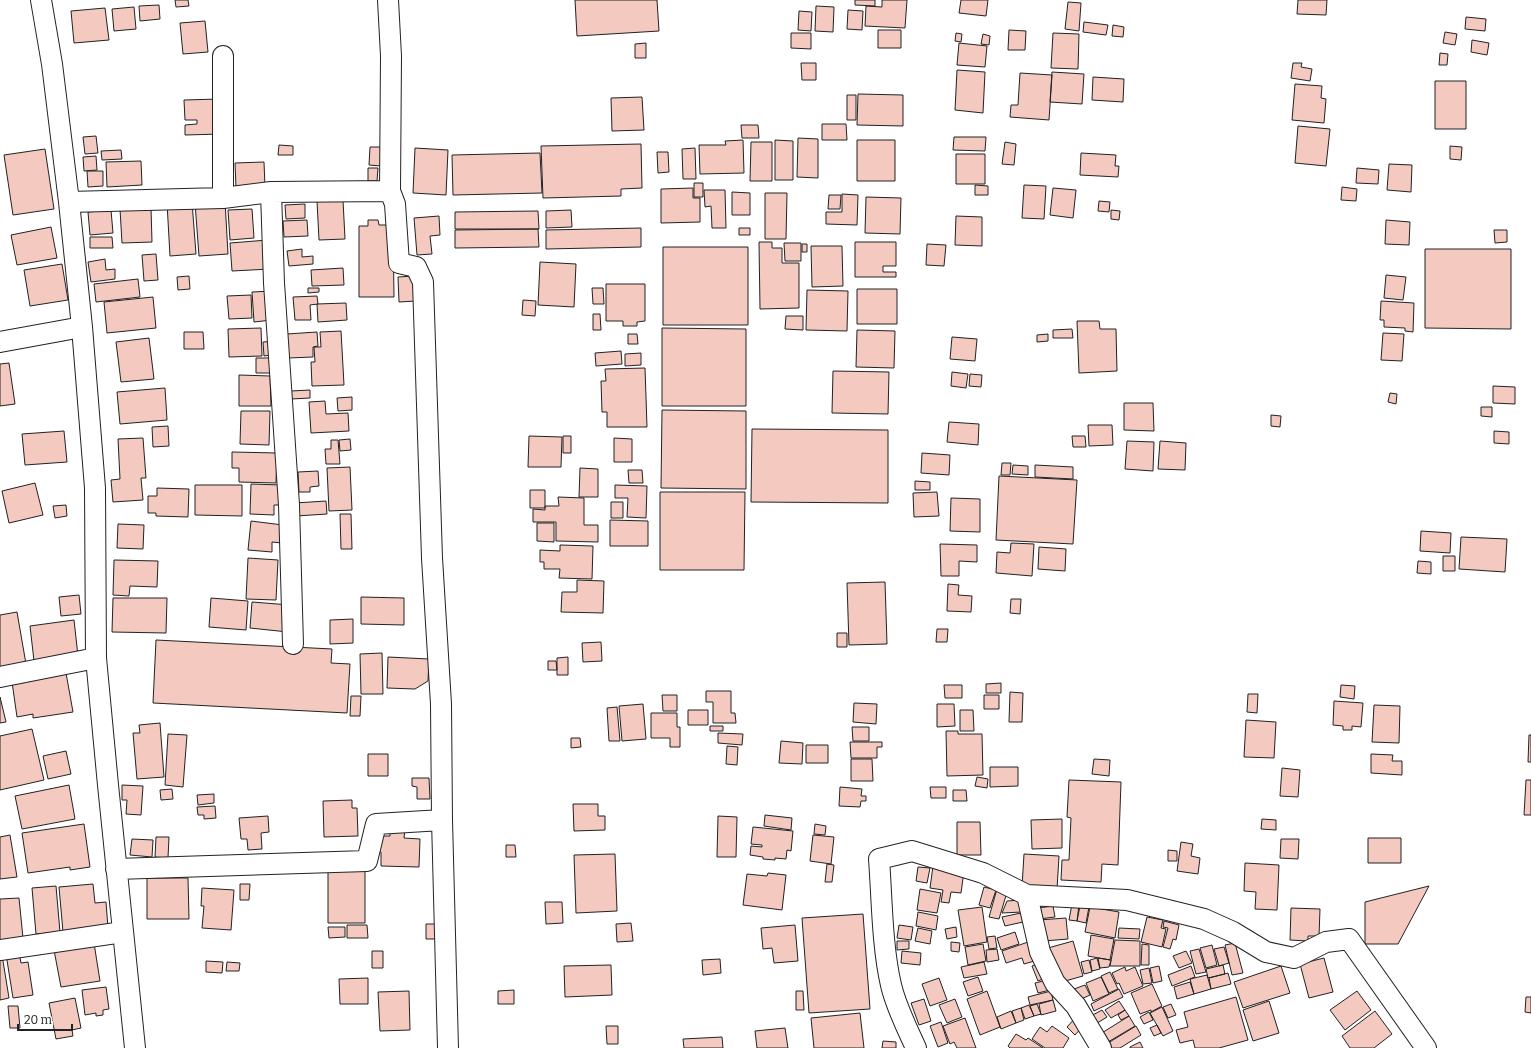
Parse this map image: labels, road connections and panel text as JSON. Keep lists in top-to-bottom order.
{
  "scale_bar": "20 m"
}
